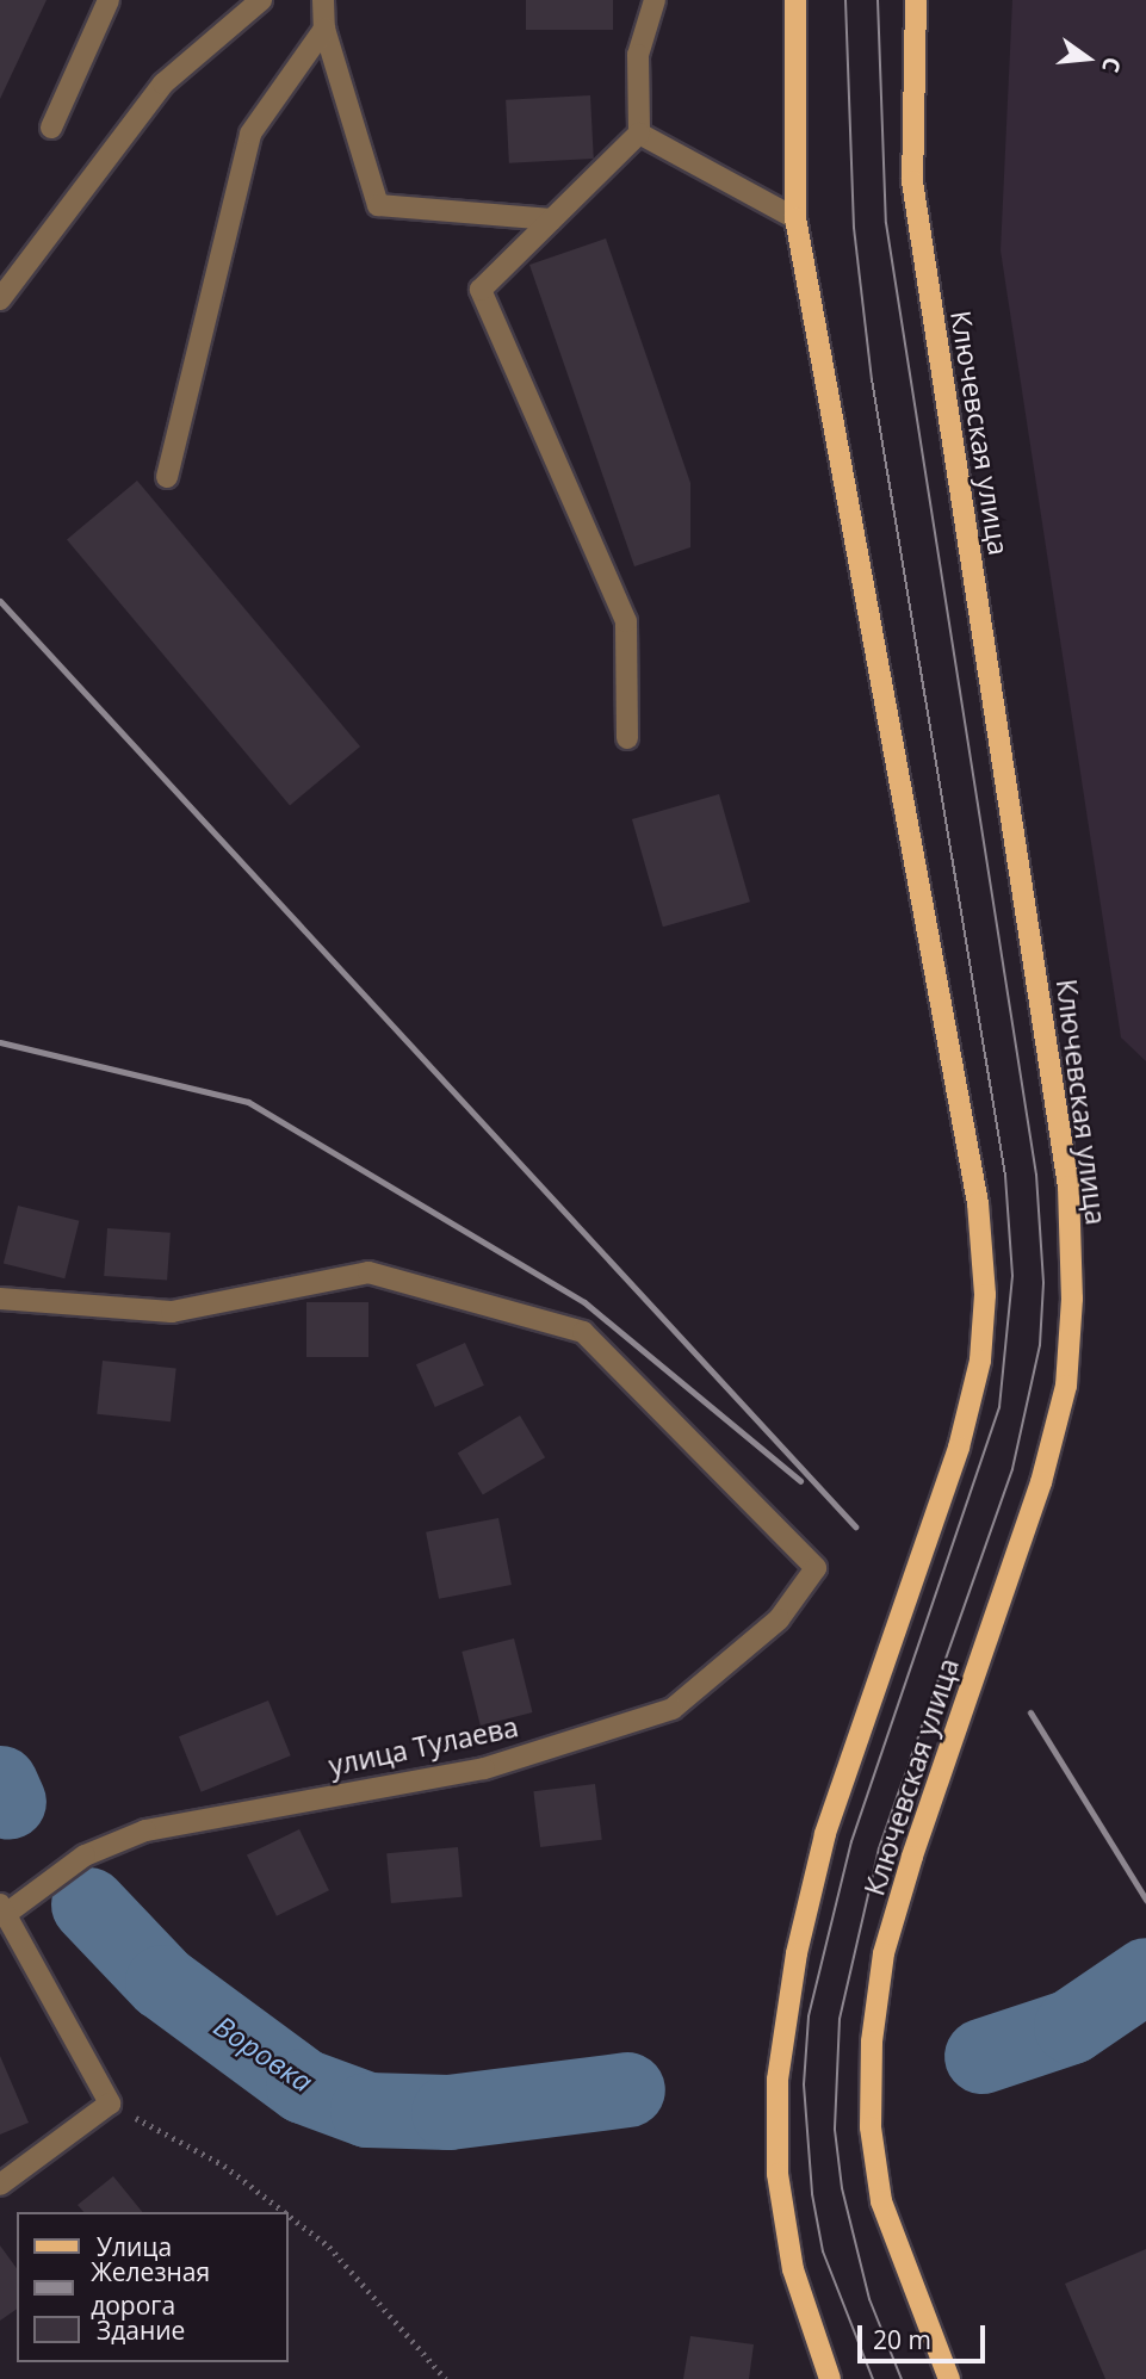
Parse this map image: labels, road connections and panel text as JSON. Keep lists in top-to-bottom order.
{
  "streets": {
    "main road": ["Ключевская улица"],
    "street": ["улица Тулаева"]
  },
  "water": ["Воровка"],
  "legend": ["Улица", "Железная дорога", "Здание"],
  "scale_bar": "20 m",
  "north": "right"
}
